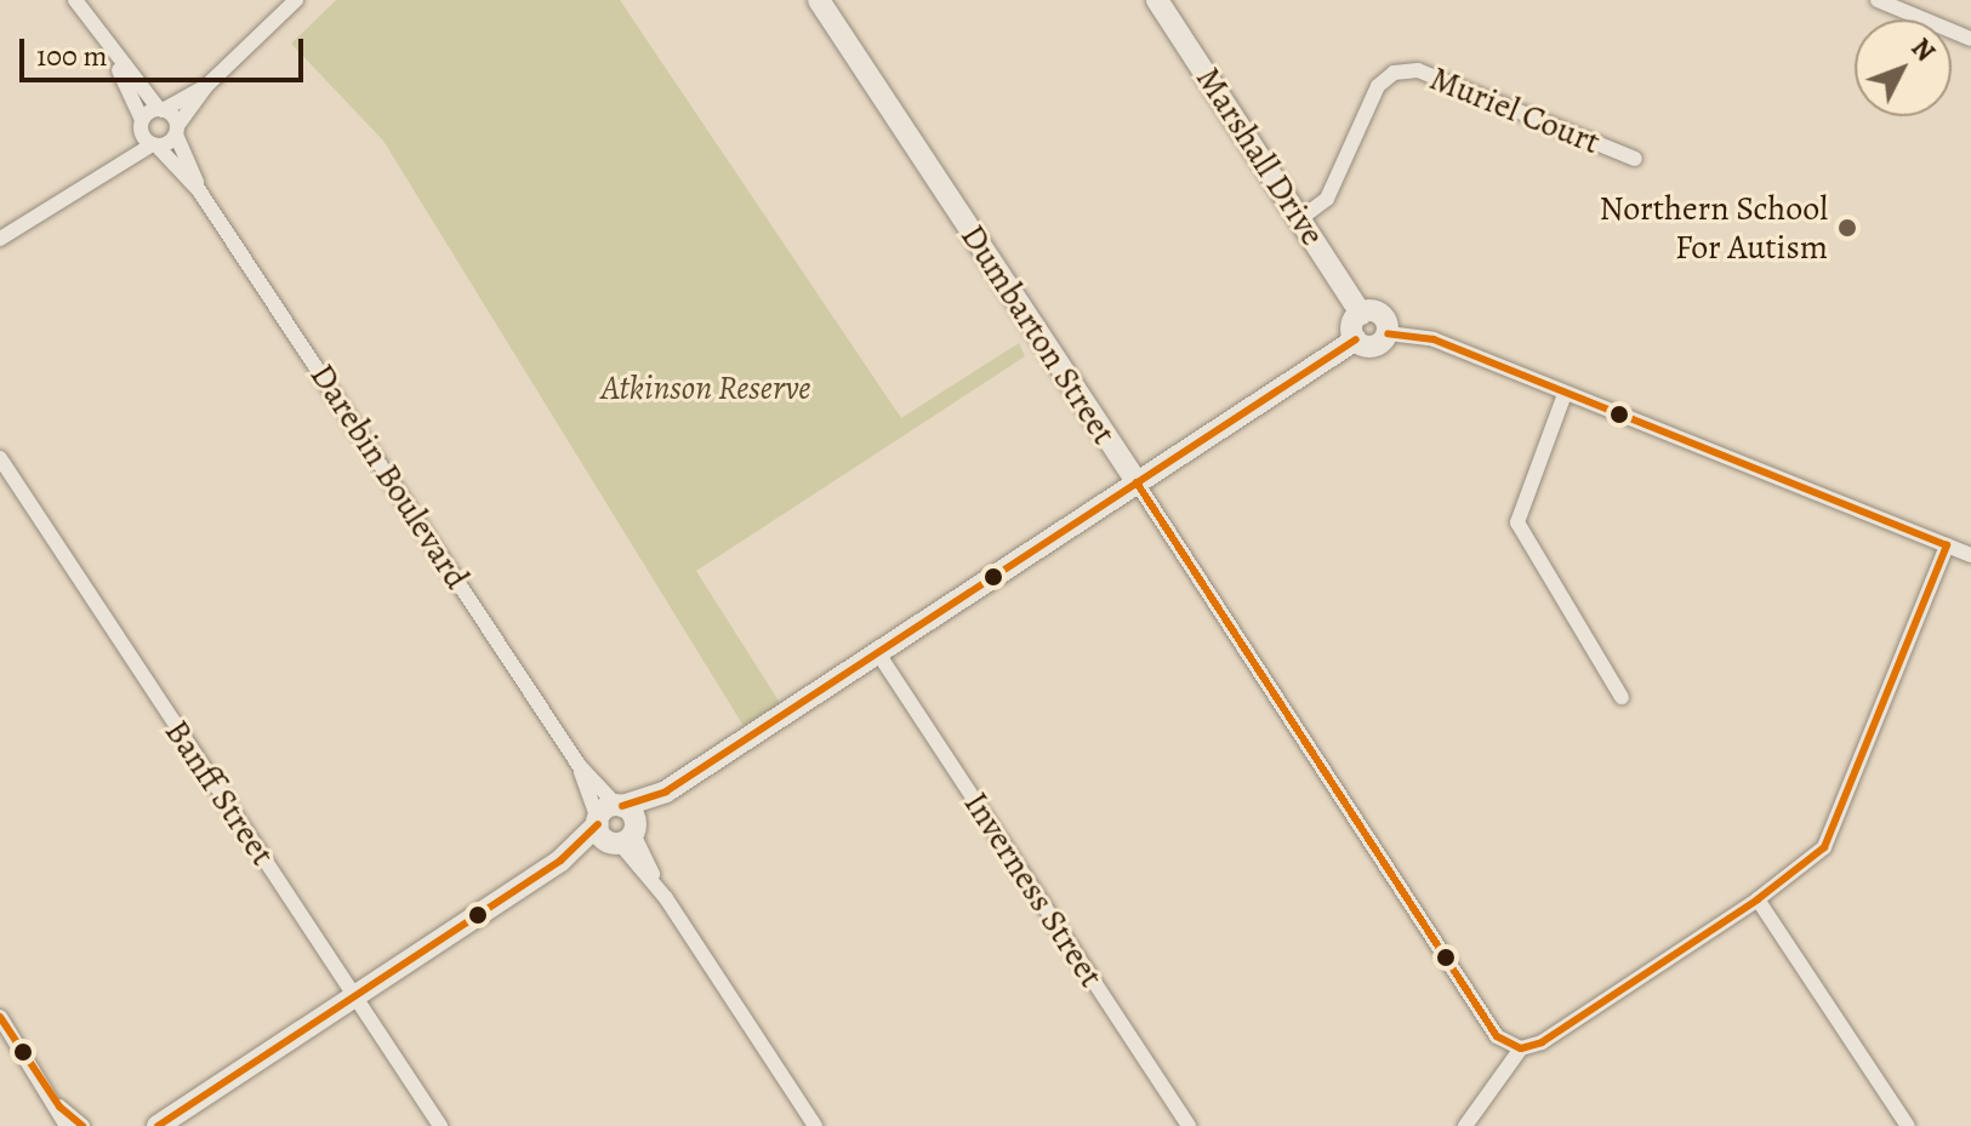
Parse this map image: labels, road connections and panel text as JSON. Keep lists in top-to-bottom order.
{
  "streets": {
    "street": [
      "Muriel Court",
      "Marshall Drive",
      "Dumbarton Street",
      "Darebin Boulevard",
      "Banff Street",
      "Inverness Street"
    ]
  },
  "crossings": [
    ["Muriel Court", "Marshall Drive"]
  ],
  "parks": ["Atkinson Reserve"],
  "places": ["Northern School For Autism"],
  "scale_bar": "100 m",
  "north": "top right"
}
